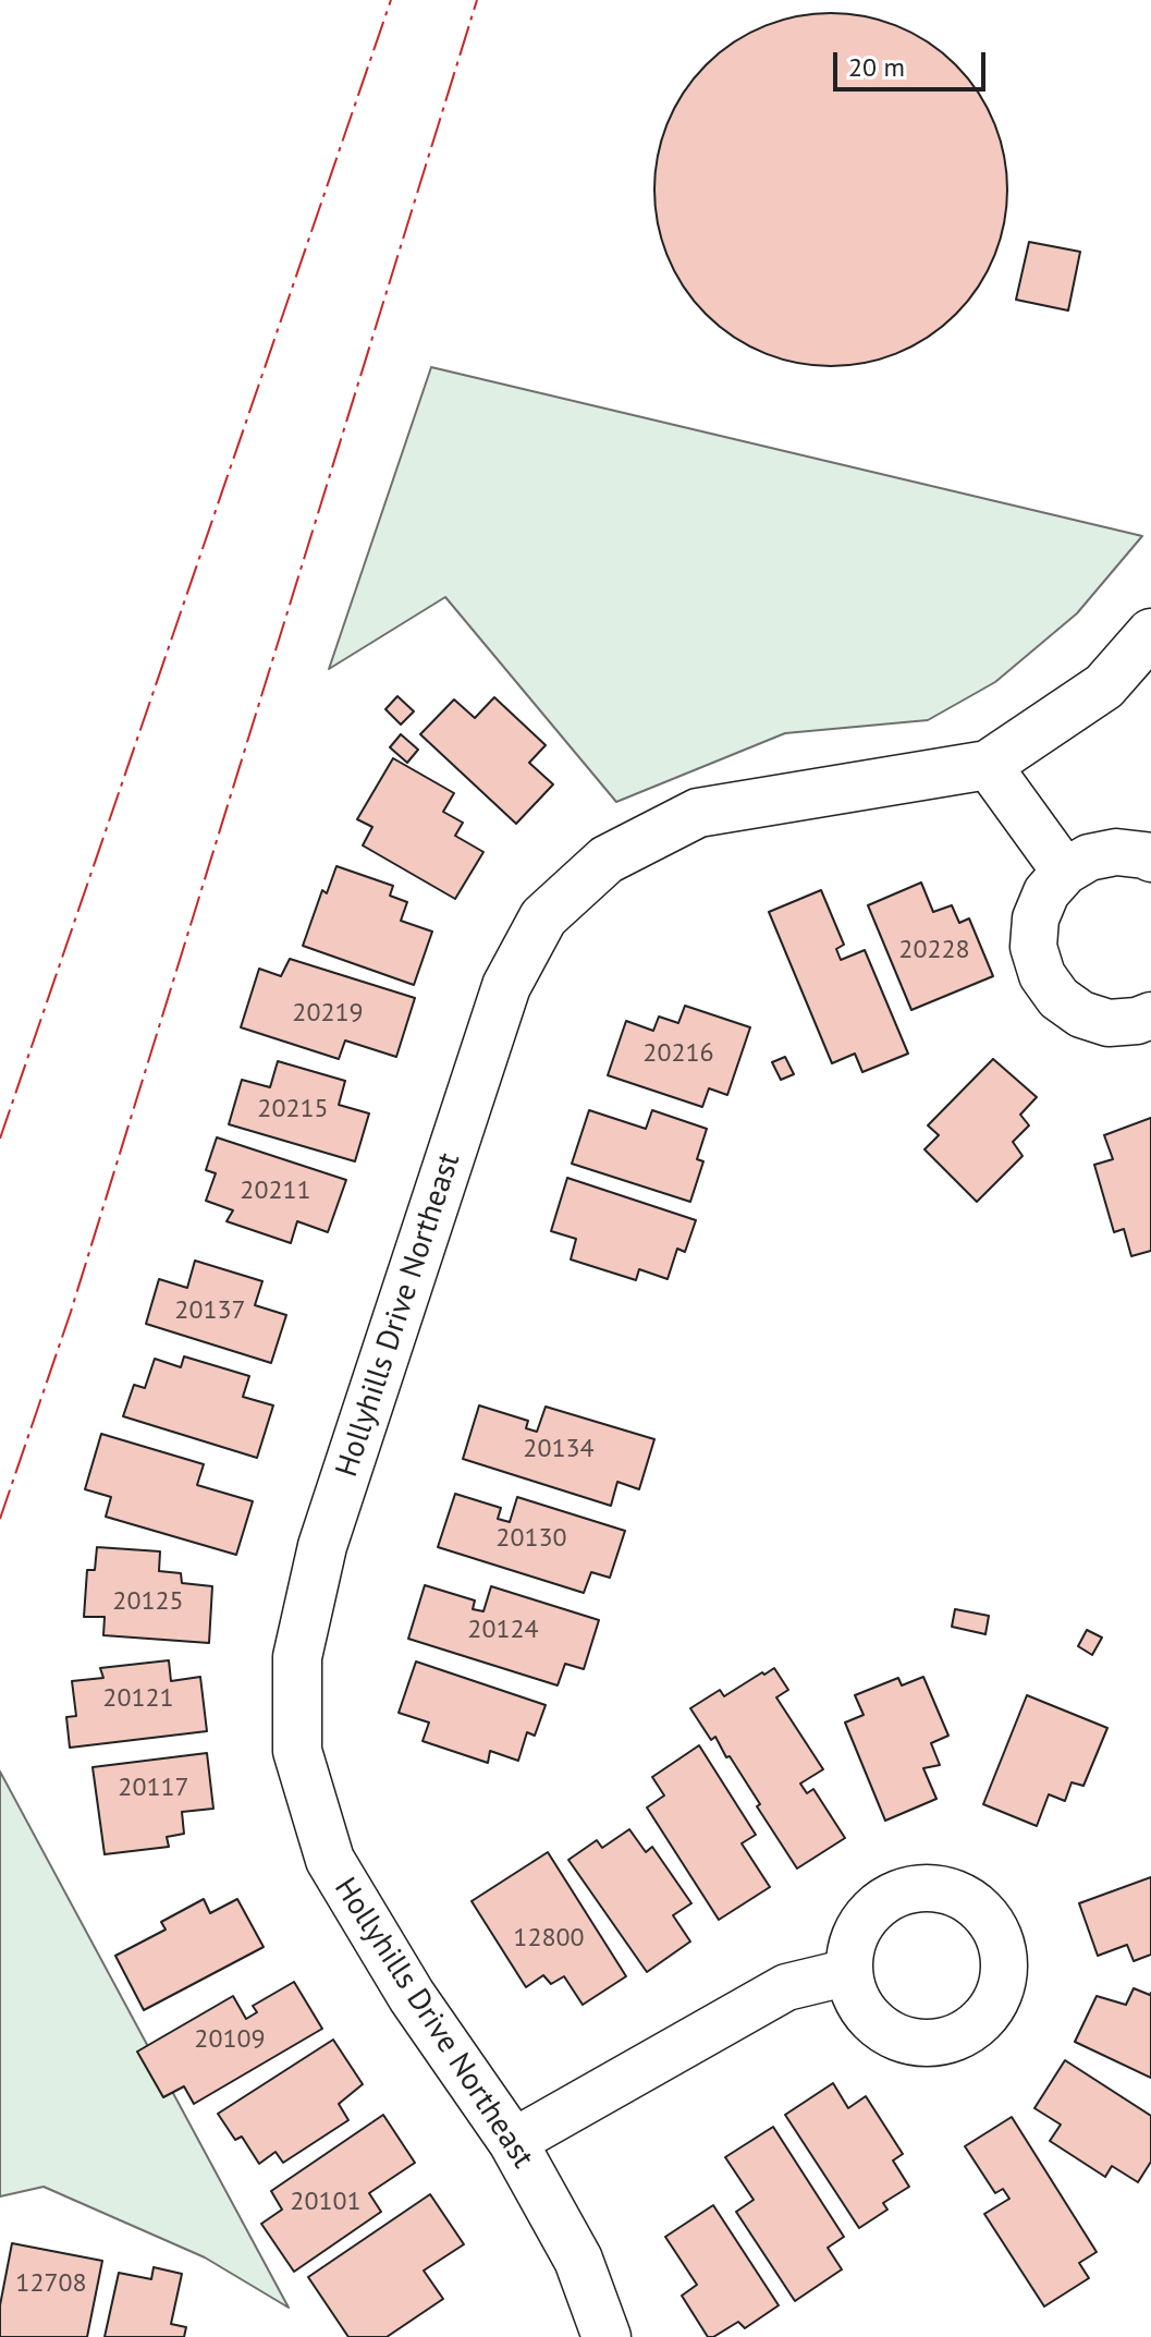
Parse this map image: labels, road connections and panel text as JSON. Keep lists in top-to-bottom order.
{
  "streets": {
    "street": ["Hollyhills Drive Northeast"]
  },
  "house_numbers": [
    "20228",
    "20219",
    "20216",
    "20215",
    "20211",
    "20137",
    "20134",
    "20130",
    "20125",
    "20124",
    "20121",
    "20117",
    "12800",
    "20109",
    "20101",
    "12708"
  ],
  "scale_bar": "20 m"
}
